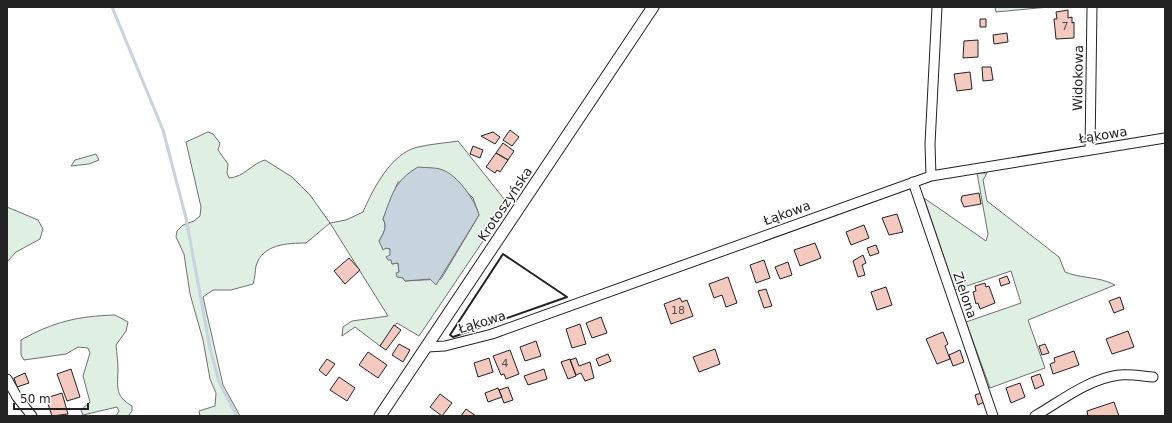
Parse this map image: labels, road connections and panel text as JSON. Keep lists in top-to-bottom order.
{
  "streets": {
    "street": [
      "Widokowa",
      "Łąkowa",
      "Krotoszyńska",
      "Zielona"
    ]
  },
  "crossings": [
    ["Widokowa", "Łąkowa"],
    ["Łąkowa", "Krotoszyńska"],
    ["Łąkowa", "Zielona"]
  ],
  "house_numbers": ["7", "18", "4"],
  "scale_bar": "50 m"
}
